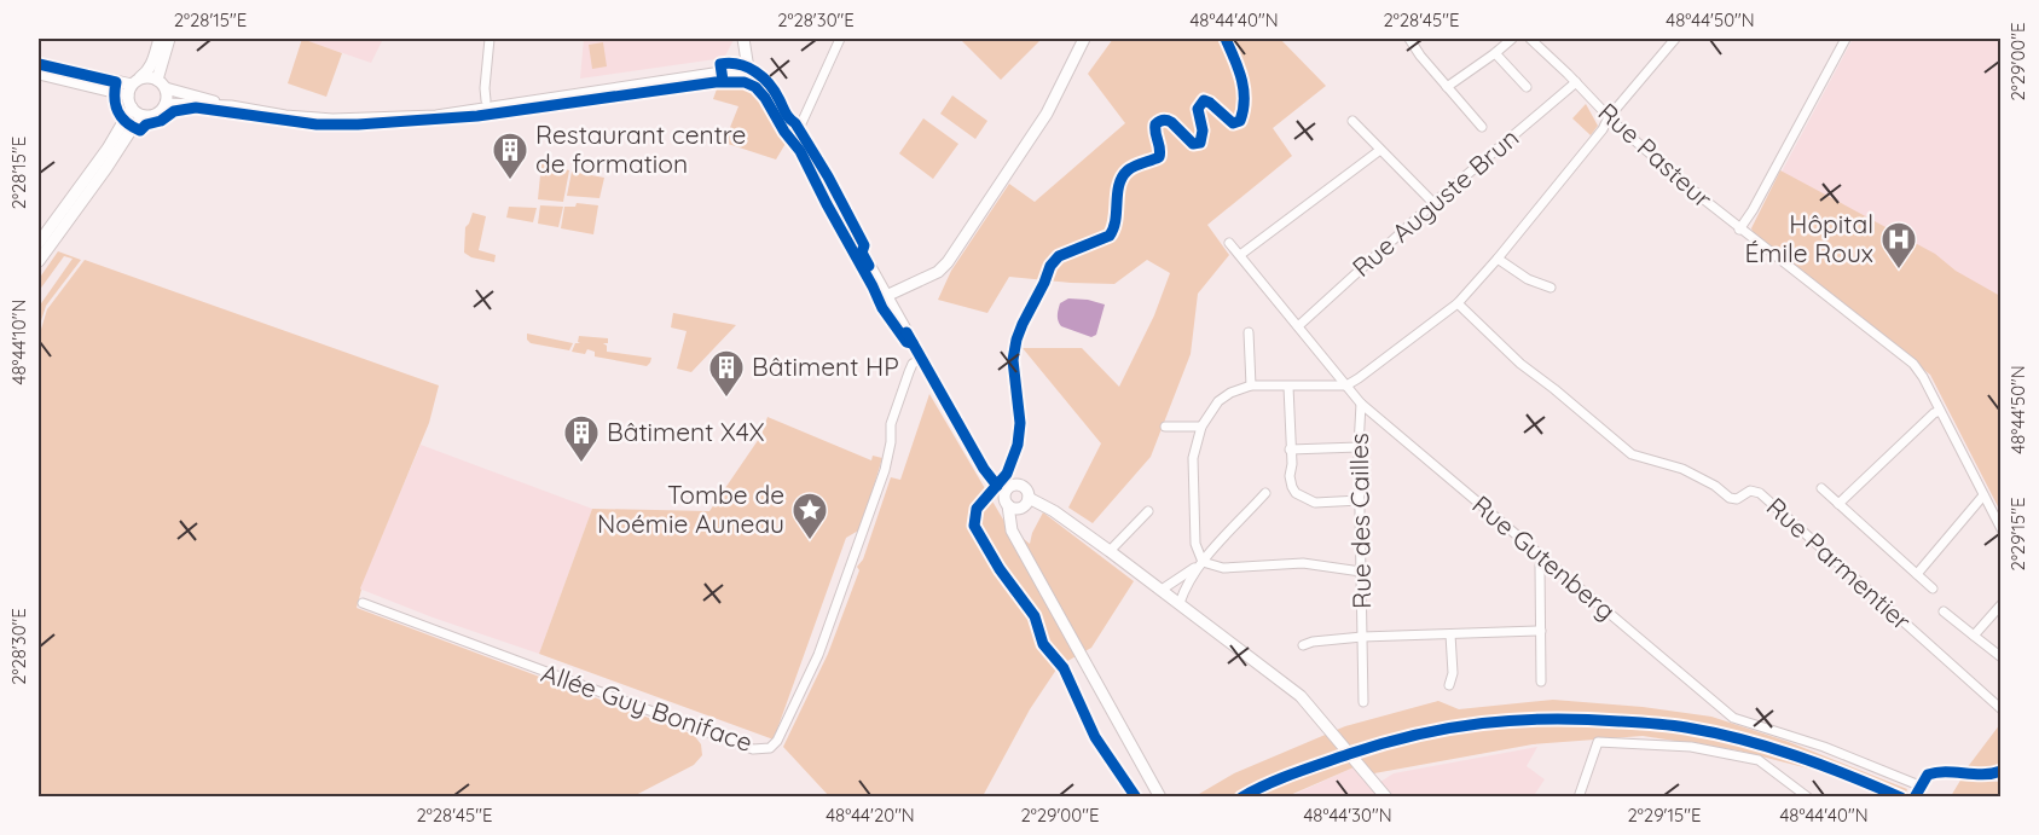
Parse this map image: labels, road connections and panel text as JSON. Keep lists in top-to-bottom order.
{
  "streets": {
    "street": [
      "Rue Pasteur",
      "Rue Auguste Brun",
      "Rue des Cailles",
      "Rue Gutenberg",
      "Rue Parmentier",
      "Allée Guy Boniface"
    ]
  },
  "crossings": [
    ["Rue Pasteur", "Rue Auguste Brun"],
    ["Rue Auguste Brun", "Rue Gutenberg"],
    ["Rue des Cailles", "Rue Gutenberg"]
  ],
  "places": {
    "building": ["Restaurant centre de formation", "Bâtiment HP", "Bâtiment X4X"],
    "hospital": ["Hôpital Émile Roux"],
    "place": ["Tombe de Noémie Auneau"]
  },
  "coordinates": [
    "2°28'15\"E",
    "2°28'30\"E",
    "48°44'40\"N",
    "2°28'45\"E",
    "48°44'50\"N",
    "2°29'00\"E",
    "48°44'10\"N",
    "2°29'15\"E",
    "48°44'20\"N",
    "48°44'30\"N"
  ]
}
